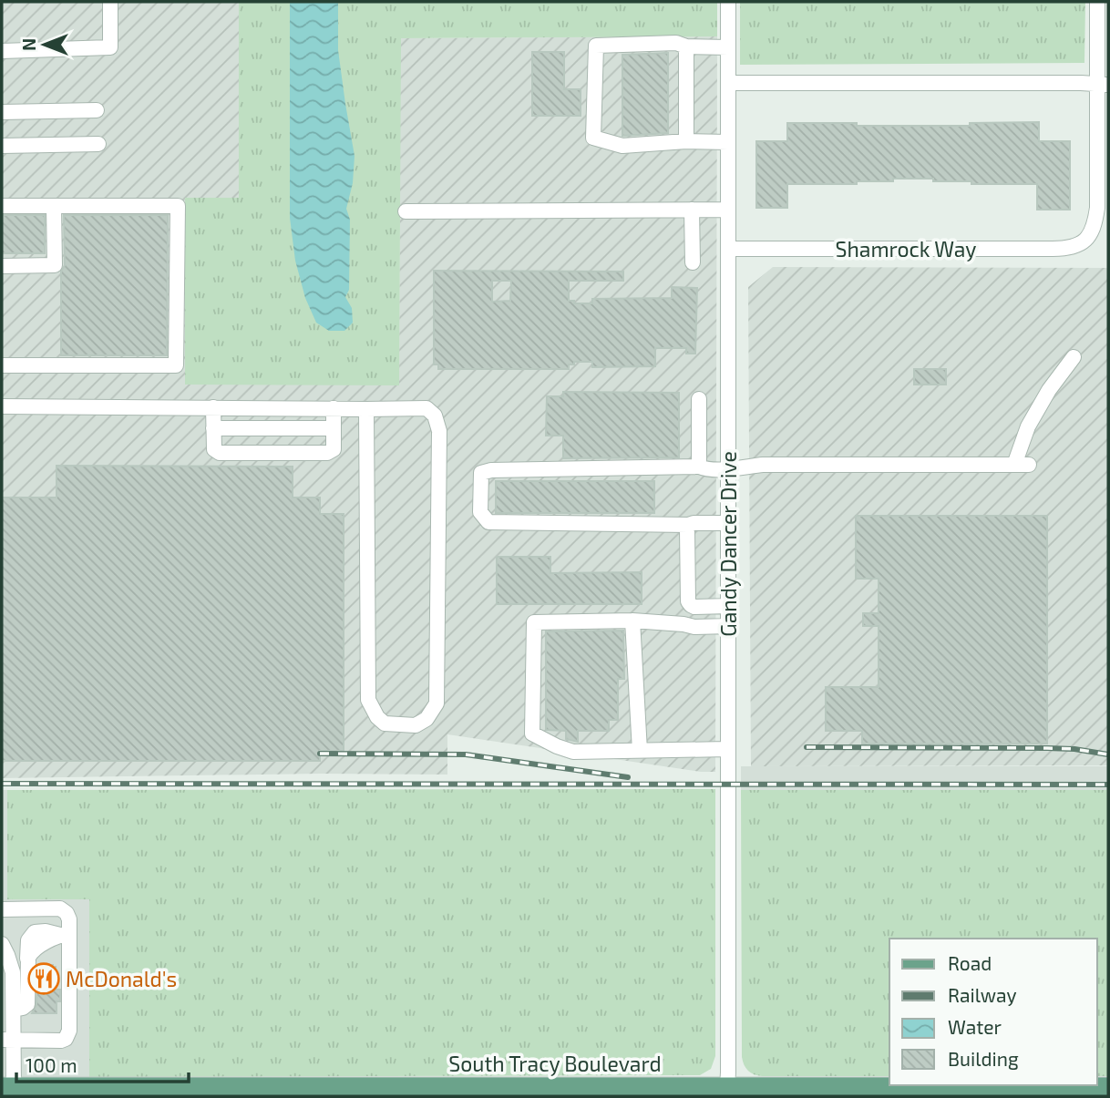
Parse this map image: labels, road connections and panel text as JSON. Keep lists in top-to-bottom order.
{
  "streets": {
    "main road": ["South Tracy Boulevard"],
    "street": ["Shamrock Way", "Gandy Dancer Drive"]
  },
  "crossings": [
    ["Shamrock Way", "Gandy Dancer Drive"],
    ["Gandy Dancer Drive", "South Tracy Boulevard"]
  ],
  "places": {
    "restaurant": ["McDonald's"]
  },
  "legend": [
    "Road",
    "Railway",
    "Water",
    "Building"
  ],
  "scale_bar": "100 m",
  "north": "left"
}
